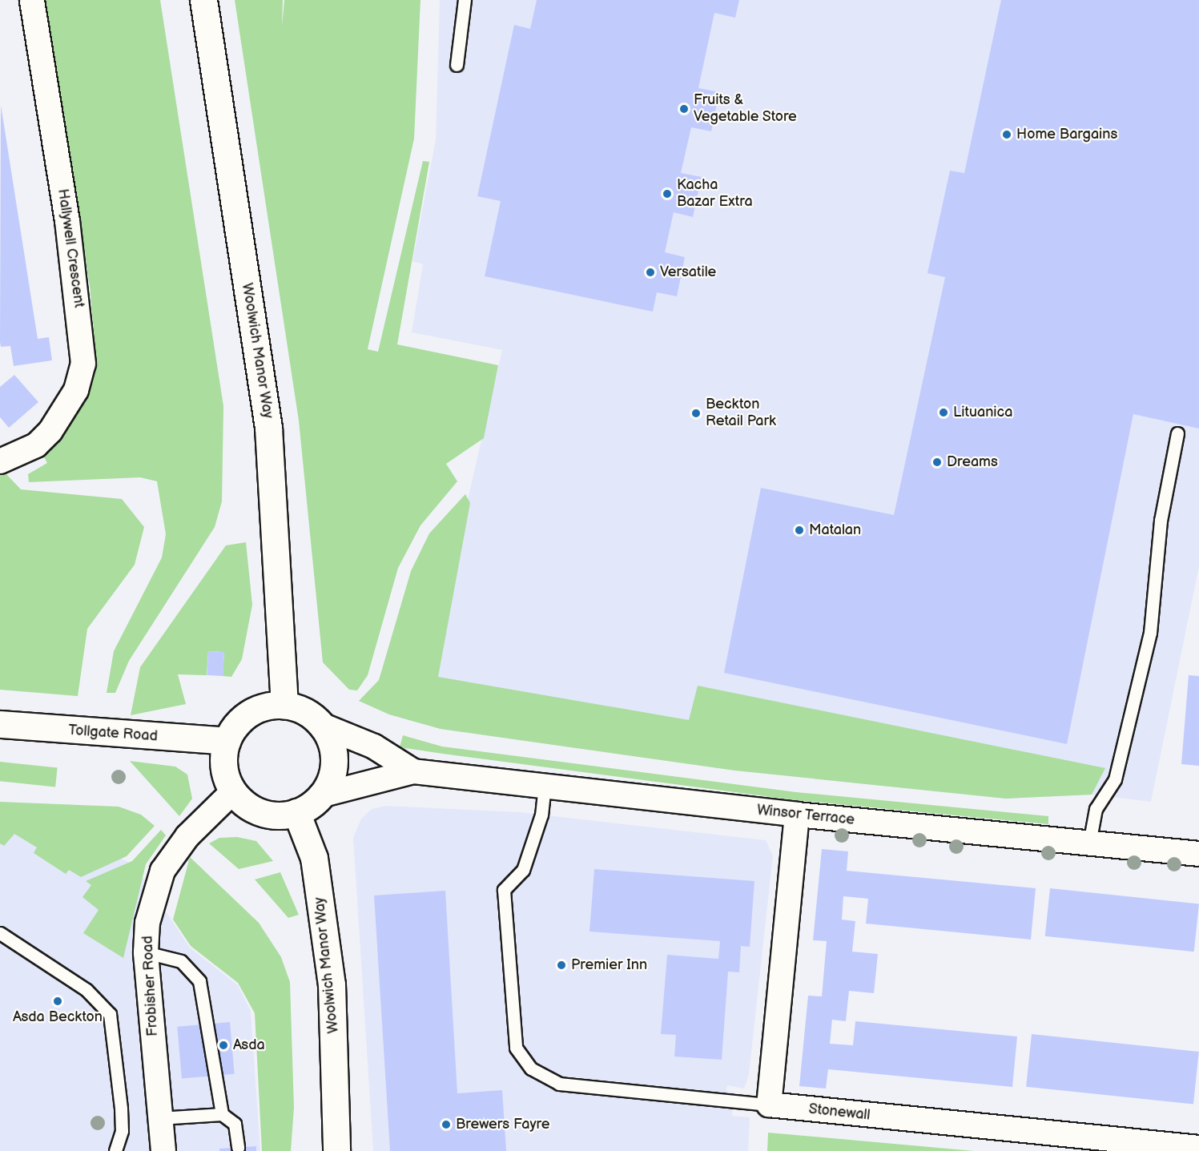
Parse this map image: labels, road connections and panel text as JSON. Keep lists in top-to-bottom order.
{
  "streets": {
    "main road": ["Woolwich Manor Way", "Tollgate Road"],
    "street": [
      "Hallywell Crescent",
      "Winsor Terrace",
      "Frobisher Road",
      "Stonewall"
    ]
  },
  "crossings": [
    ["Woolwich Manor Way", "Tollgate Road"],
    ["Woolwich Manor Way", "Winsor Terrace"],
    ["Woolwich Manor Way", "Frobisher Road"],
    ["Tollgate Road", "Winsor Terrace"],
    ["Tollgate Road", "Frobisher Road"],
    ["Winsor Terrace", "Frobisher Road"]
  ],
  "places": [
    "Fruits & Vegetable Store",
    "Home Bargains",
    "Kacha Bazar Extra",
    "Versatile",
    "Lituanica",
    "Beckton Retail Park",
    "Dreams",
    "Matalan",
    "Premier Inn",
    "Asda Beckton",
    "Asda",
    "Brewers Fayre"
  ]
}
